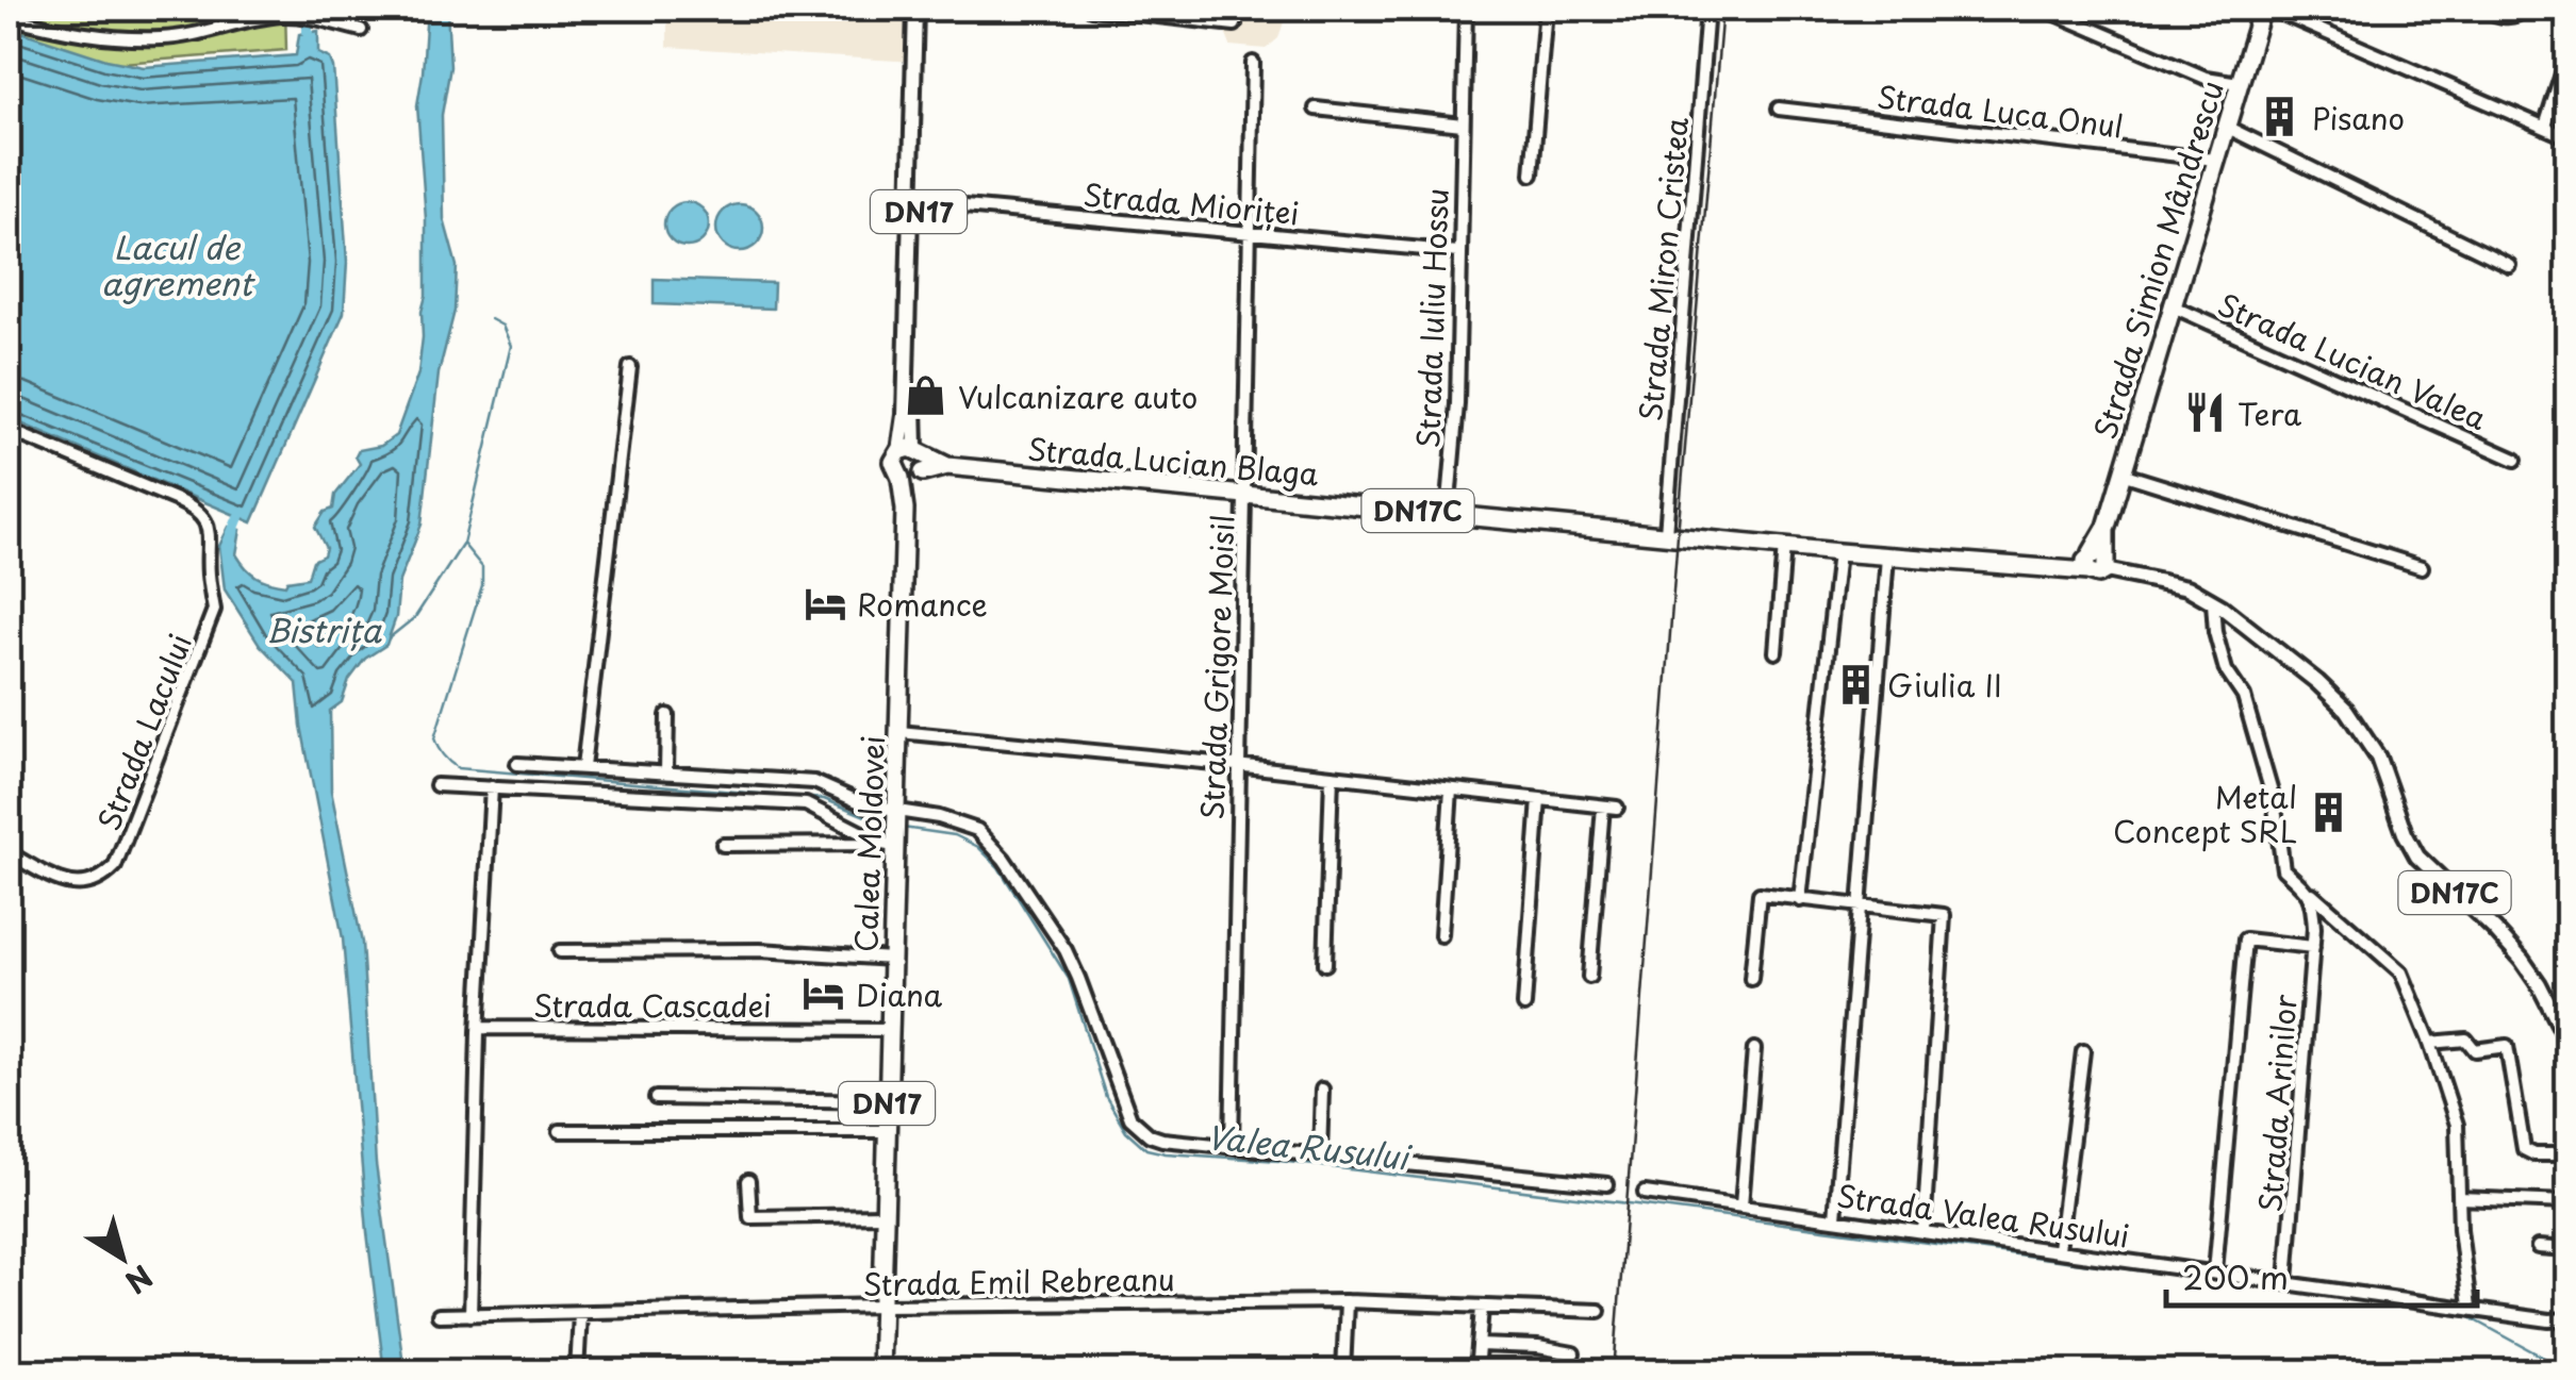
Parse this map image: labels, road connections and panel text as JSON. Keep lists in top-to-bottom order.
{
  "streets": {
    "highway": [
      "DN17",
      "Strada Simion Mândrescu",
      "Strada Lucian Blaga",
      "DN17C",
      "Calea Moldovei"
    ],
    "street": [
      "Strada Luca Onul",
      "Strada Mioriței",
      "Strada Miron Cristea",
      "Strada Iuliu Hossu",
      "Strada Lucian Valea",
      "Strada Grigore Moisil",
      "Strada Lacului",
      "Strada Cascadei",
      "Strada Arinilor",
      "Strada Valea Rusului",
      "Strada Emil Rebreanu"
    ]
  },
  "crossings": [
    ["Strada Luca Onul", "Strada Simion Mândrescu"],
    ["Strada Mioriței", "Strada Iuliu Hossu"],
    ["Strada Mioriței", "Strada Grigore Moisil"],
    ["Strada Mioriței", "Calea Moldovei"],
    ["Strada Simion Mândrescu", "Strada Lucian Valea"],
    ["Strada Simion Mândrescu", "Strada Lucian Blaga"],
    ["Strada Simion Mândrescu", "DN17C"],
    ["Strada Miron Cristea", "Strada Lucian Blaga"],
    ["Strada Iuliu Hossu", "Strada Lucian Blaga"],
    ["Strada Lucian Blaga", "DN17C"],
    ["Strada Lucian Blaga", "Strada Grigore Moisil"],
    ["Strada Lucian Blaga", "Calea Moldovei"],
    ["Calea Moldovei", "Strada Cascadei"],
    ["Calea Moldovei", "Strada Emil Rebreanu"],
    ["Strada Arinilor", "Strada Valea Rusului"]
  ],
  "water": ["Lacul de agrement", "Bistrița", "Valea Rusului"],
  "places": {
    "building": ["Pisano", "Giulia II", "Metal Concept SRL"],
    "shop": ["Vulcanizare auto"],
    "restaurant": ["Tera"],
    "hotel": ["Romance", "Diana"]
  },
  "scale_bar": "200 m",
  "north": "bottom right"
}
